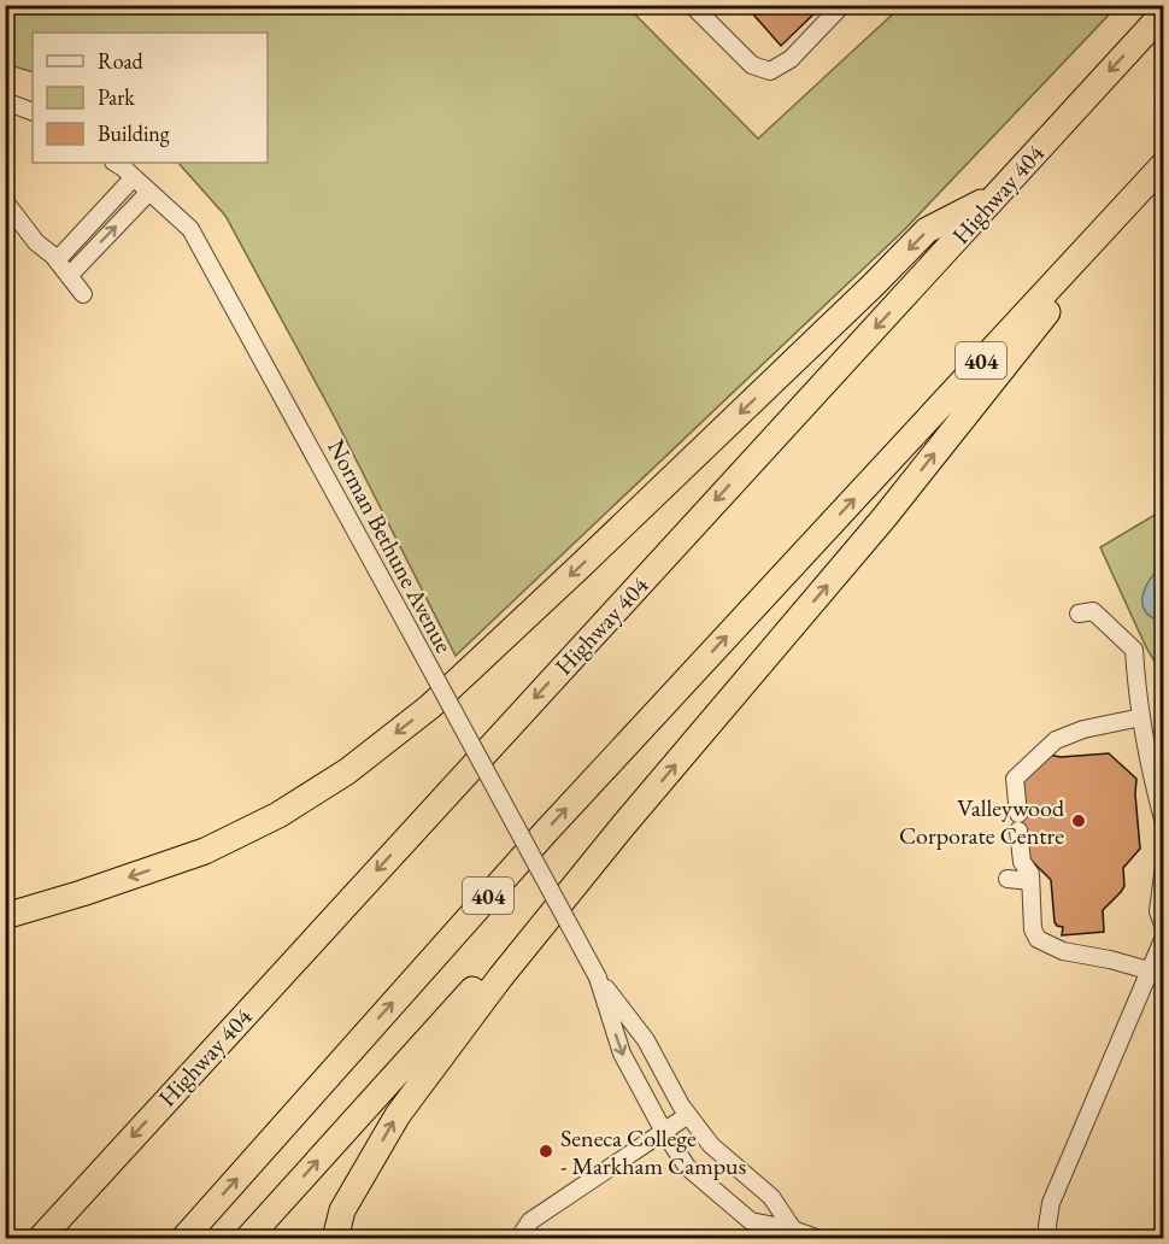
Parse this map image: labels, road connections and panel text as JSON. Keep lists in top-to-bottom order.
{
  "streets": {
    "highway": ["Highway 404", "404"],
    "street": ["Norman Bethune Avenue"]
  },
  "places": ["Valleywood Corporate Centre", "Seneca College - Markham Campus"],
  "legend": ["Road", "Park", "Building"]
}
